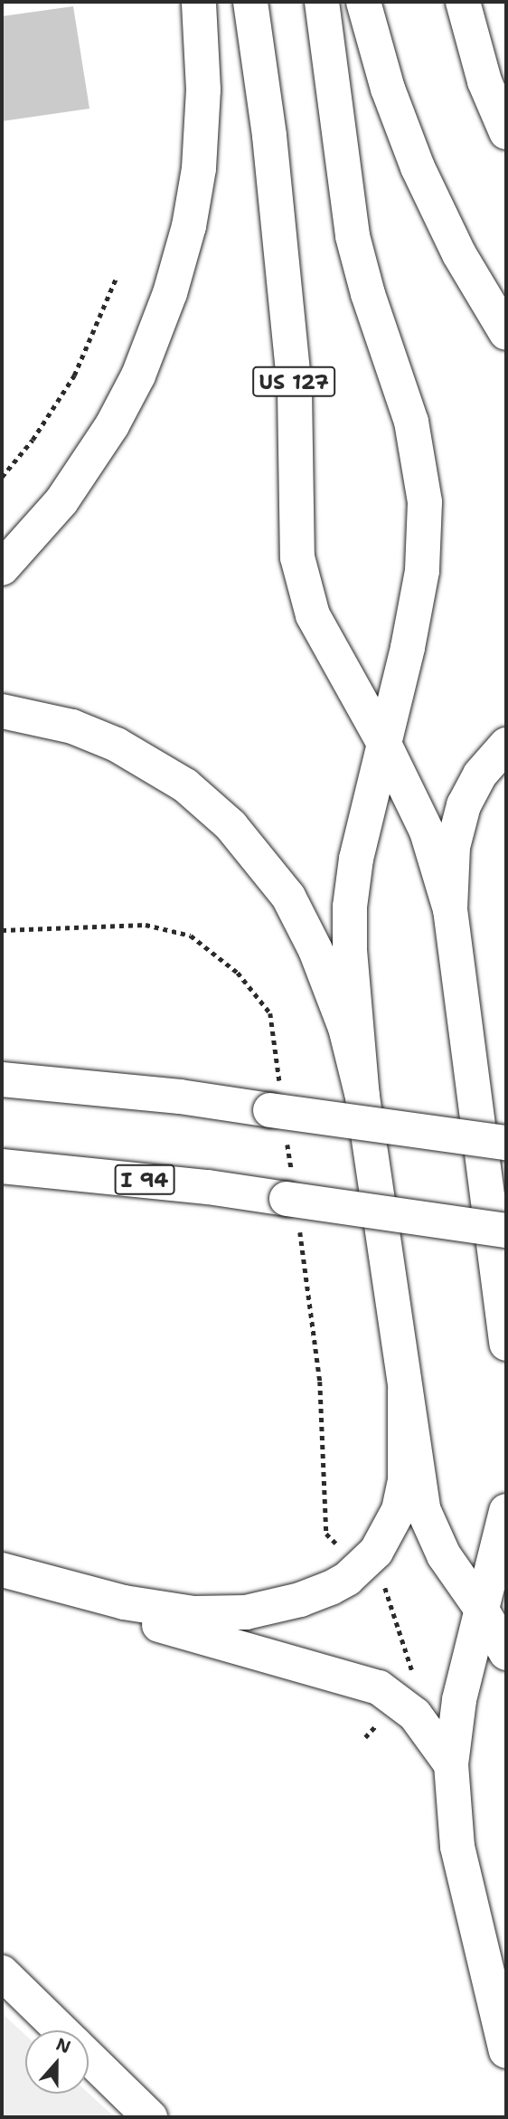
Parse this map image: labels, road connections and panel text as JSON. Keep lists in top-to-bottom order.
{
  "streets": {
    "main road": ["US 127", "I 94"]
  },
  "north": "top"
}
